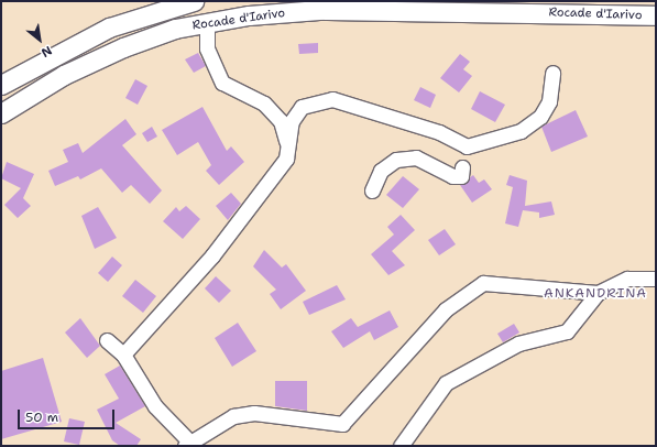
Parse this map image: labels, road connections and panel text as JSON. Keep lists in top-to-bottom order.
{
  "streets": {
    "main road": ["Rocade d'Iarivo"]
  },
  "districts": ["ANKANDRINA"],
  "scale_bar": "50 m",
  "north": "bottom right"
}
